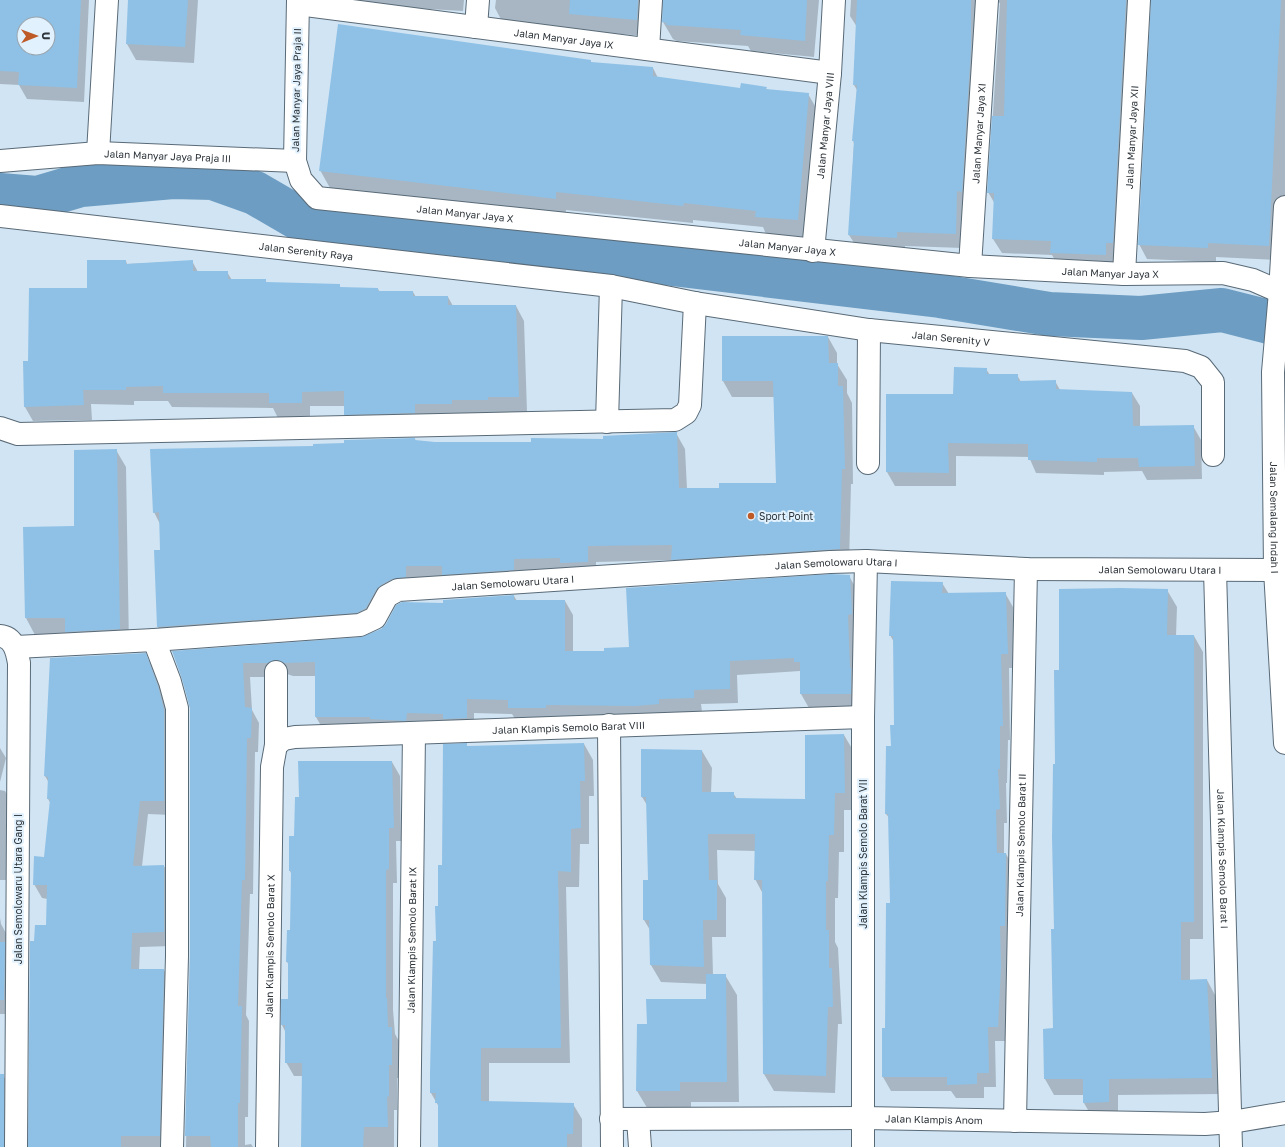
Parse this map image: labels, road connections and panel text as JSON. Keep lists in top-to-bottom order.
{
  "streets": {
    "street": [
      "Jalan Manyar Jaya IX",
      "Jalan Manyar Jaya Praja II",
      "Jalan Manyar Jaya VIII",
      "Jalan Manyar Jaya XI",
      "Jalan Manyar Jaya XII",
      "Jalan Manyar Jaya Praja III",
      "Jalan Manyar Jaya X",
      "Jalan Serenity Raya",
      "Jalan Serenity V",
      "Jalan Semalang Indah I",
      "Jalan Semolowaru Utara I",
      "Jalan Klampis Semolo Barat VIII",
      "Jalan Klampis Semolo Barat II",
      "Jalan Klampis Semolo Barat VII",
      "Jalan Klampis Semolo Barat I",
      "Jalan Semolowaru Utara Gang I",
      "Jalan Klampis Semolo Barat IX",
      "Jalan Klampis Semolo Barat X",
      "Jalan Klampis Anom"
    ]
  },
  "crossings": [
    ["Jalan Manyar Jaya IX", "Jalan Manyar Jaya Praja II"],
    ["Jalan Manyar Jaya IX", "Jalan Manyar Jaya VIII"],
    ["Jalan Manyar Jaya Praja II", "Jalan Manyar Jaya Praja III"],
    ["Jalan Manyar Jaya Praja II", "Jalan Manyar Jaya X"],
    ["Jalan Manyar Jaya VIII", "Jalan Manyar Jaya X"],
    ["Jalan Manyar Jaya XI", "Jalan Manyar Jaya X"],
    ["Jalan Manyar Jaya XII", "Jalan Manyar Jaya X"],
    ["Jalan Manyar Jaya Praja III", "Jalan Manyar Jaya X"],
    ["Jalan Manyar Jaya X", "Jalan Semalang Indah I"],
    ["Jalan Serenity Raya", "Jalan Serenity V"],
    ["Jalan Semalang Indah I", "Jalan Semolowaru Utara I"],
    ["Jalan Semolowaru Utara I", "Jalan Klampis Semolo Barat II"],
    ["Jalan Semolowaru Utara I", "Jalan Klampis Semolo Barat VII"],
    ["Jalan Semolowaru Utara I", "Jalan Klampis Semolo Barat I"],
    ["Jalan Klampis Semolo Barat VIII", "Jalan Klampis Semolo Barat VII"],
    ["Jalan Klampis Semolo Barat VIII", "Jalan Klampis Semolo Barat IX"],
    ["Jalan Klampis Semolo Barat VIII", "Jalan Klampis Semolo Barat X"],
    ["Jalan Klampis Semolo Barat II", "Jalan Klampis Anom"],
    ["Jalan Klampis Semolo Barat VII", "Jalan Klampis Anom"],
    ["Jalan Klampis Semolo Barat I", "Jalan Klampis Anom"]
  ],
  "places": ["Sport Point"],
  "north": "right"
}
